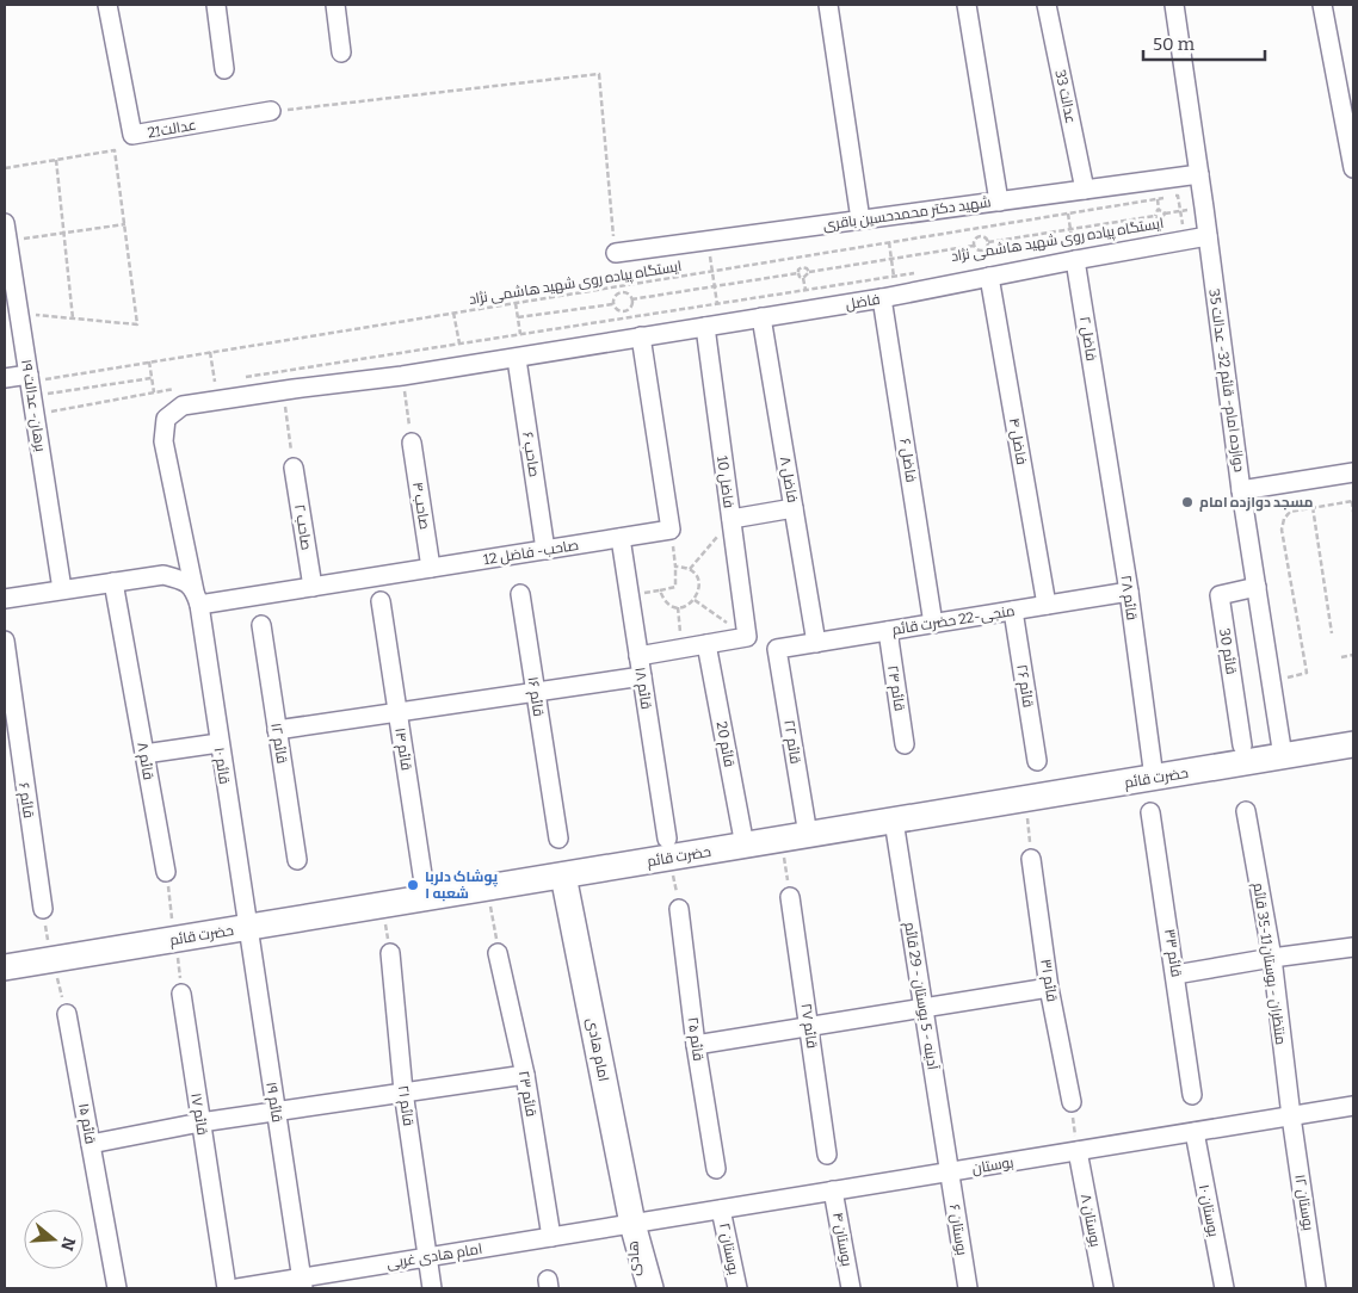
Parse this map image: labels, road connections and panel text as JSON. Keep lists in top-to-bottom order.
{
  "streets": {
    "street": [
      "عدالت 33",
      "21عدالت",
      "شهید دکتر محمدحسین باقری",
      "فاضل",
      "فاضل ۲",
      "دوازده امام- قائم 32- عدالت 35",
      "برهان- عدالت ۱۹",
      "فاضل ۴",
      "صاحب ۶",
      "فاضل ۶",
      "فاضل ۸",
      "فاضل 10",
      "صاحب ۴",
      "صاحب ۲",
      "صاحب- فاضل 12",
      "قائم ۲۸",
      "منجی-22 حضرت قائم",
      "قائم 30",
      "قائم ۲۶",
      "قائم ۱۸",
      "قائم ۲۴",
      "قائم ۱۶",
      "قائم ۲۲",
      "قائم ۱۲",
      "قائم 20",
      "قائم ۱۴",
      "قائم ۸",
      "قائم ۱۰",
      "حضرت قائم",
      "قائم ۶",
      "قائم ۳۳",
      "منتظران - بوستان11-35 قائم",
      "قائم ۳۱",
      "آدینه - 5 بوستان - 29 قائم",
      "قائم ۲۷",
      "قائم ۲۵",
      "امام هادی",
      "قائم ۲۳",
      "قائم ۱۹",
      "قائم ۲۱",
      "قائم ۱۷",
      "قائم ۱۵",
      "بوستان",
      "بوستان ۱۲",
      "بوستان ۱۰",
      "بوستان ۸",
      "بوستان ۶",
      "بوستان ۴",
      "بوستان ۲",
      "امام هادی غربی",
      "هادی"
    ],
    "path": ["ایستگاه پیاده روی شهید هاشمی نژاد"]
  },
  "crossings": [
    ["عدالت 33", "شهید دکتر محمدحسین باقری"],
    ["شهید دکتر محمدحسین باقری", "دوازده امام- قائم 32- عدالت 35"],
    ["ایستگاه پیاده روی شهید هاشمی نژاد", "برهان- عدالت ۱۹"],
    ["فاضل", "فاضل ۲"],
    ["فاضل", "دوازده امام- قائم 32- عدالت 35"],
    ["فاضل", "فاضل ۴"],
    ["فاضل", "صاحب ۶"],
    ["فاضل", "فاضل ۶"],
    ["فاضل", "فاضل ۸"],
    ["فاضل", "فاضل 10"],
    ["فاضل", "قائم ۱۰"],
    ["فاضل ۲", "قائم ۲۸"],
    ["دوازده امام- قائم 32- عدالت 35", "قائم 30"],
    ["دوازده امام- قائم 32- عدالت 35", "حضرت قائم"],
    ["فاضل ۴", "منجی-22 حضرت قائم"],
    ["صاحب ۶", "صاحب- فاضل 12"],
    ["فاضل ۶", "منجی-22 حضرت قائم"],
    ["فاضل ۸", "منجی-22 حضرت قائم"],
    ["صاحب ۴", "صاحب- فاضل 12"],
    ["صاحب ۲", "صاحب- فاضل 12"],
    ["صاحب- فاضل 12", "قائم ۱۸"],
    ["صاحب- فاضل 12", "قائم ۱۰"],
    ["قائم ۲۸", "منجی-22 حضرت قائم"],
    ["قائم ۲۸", "حضرت قائم"],
    ["منجی-22 حضرت قائم", "قائم ۲۶"],
    ["منجی-22 حضرت قائم", "قائم ۲۴"],
    ["منجی-22 حضرت قائم", "قائم ۲۲"],
    ["قائم ۱۸", "حضرت قائم"],
    ["قائم ۲۲", "حضرت قائم"],
    ["قائم 20", "حضرت قائم"],
    ["قائم ۱۴", "حضرت قائم"],
    ["قائم ۱۰", "حضرت قائم"],
    ["قائم ۱۰", "قائم ۱۹"],
    ["حضرت قائم", "آدینه - 5 بوستان - 29 قائم"],
    ["حضرت قائم", "امام هادی"],
    ["حضرت قائم", "قائم ۱۹"],
    ["منتظران - بوستان11-35 قائم", "بوستان"],
    ["منتظران - بوستان11-35 قائم", "بوستان ۱۲"],
    ["آدینه - 5 بوستان - 29 قائم", "بوستان"],
    ["آدینه - 5 بوستان - 29 قائم", "بوستان ۶"],
    ["امام هادی", "بوستان"],
    ["امام هادی", "امام هادی غربی"],
    ["امام هادی", "هادی"],
    ["قائم ۲۳", "امام هادی غربی"],
    ["قائم ۱۹", "امام هادی غربی"],
    ["قائم ۲۱", "امام هادی غربی"],
    ["بوستان", "بوستان ۱۲"],
    ["بوستان", "بوستان ۱۰"],
    ["بوستان", "بوستان ۸"],
    ["بوستان", "بوستان ۶"],
    ["بوستان", "بوستان ۴"],
    ["بوستان", "بوستان ۲"],
    ["بوستان", "امام هادی غربی"],
    ["بوستان", "هادی"],
    ["امام هادی غربی", "هادی"]
  ],
  "places": ["مسجد دوازده امام", "پوشاک دلربا شعبه ۱"],
  "scale_bar": "50 m",
  "north": "right"
}
